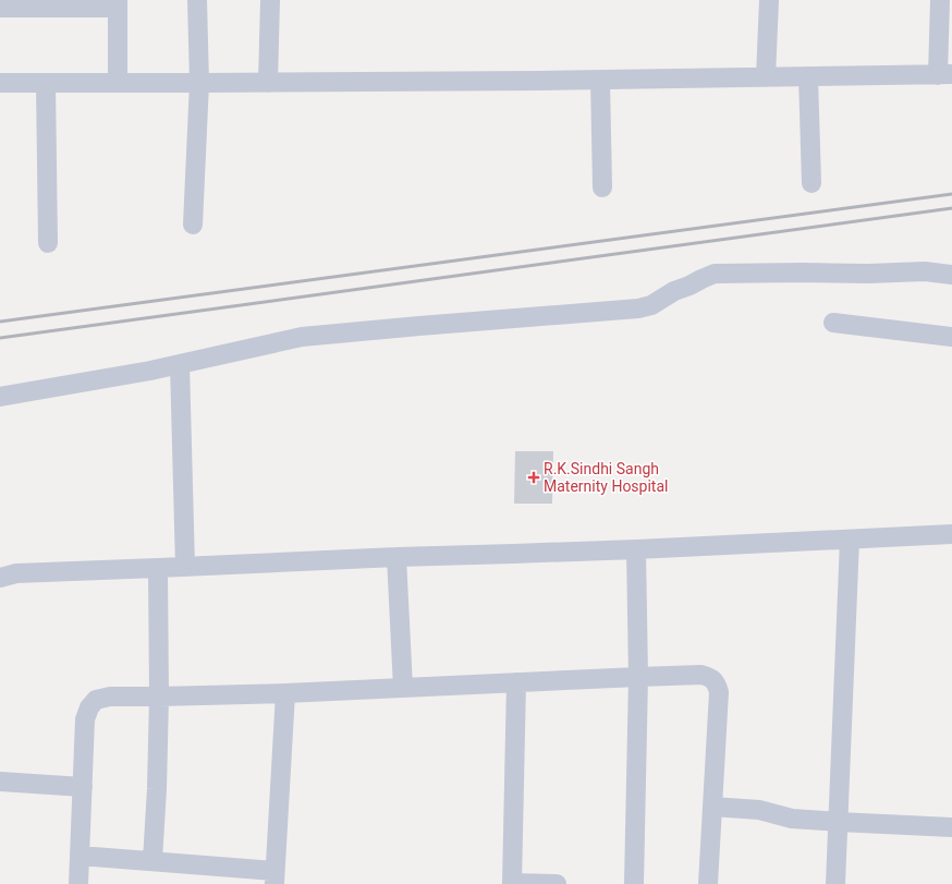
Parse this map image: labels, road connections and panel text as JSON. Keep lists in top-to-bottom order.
{
  "places": {
    "health": ["R.K.Sindhi Sangh Maternity Hospital"]
  }
}
